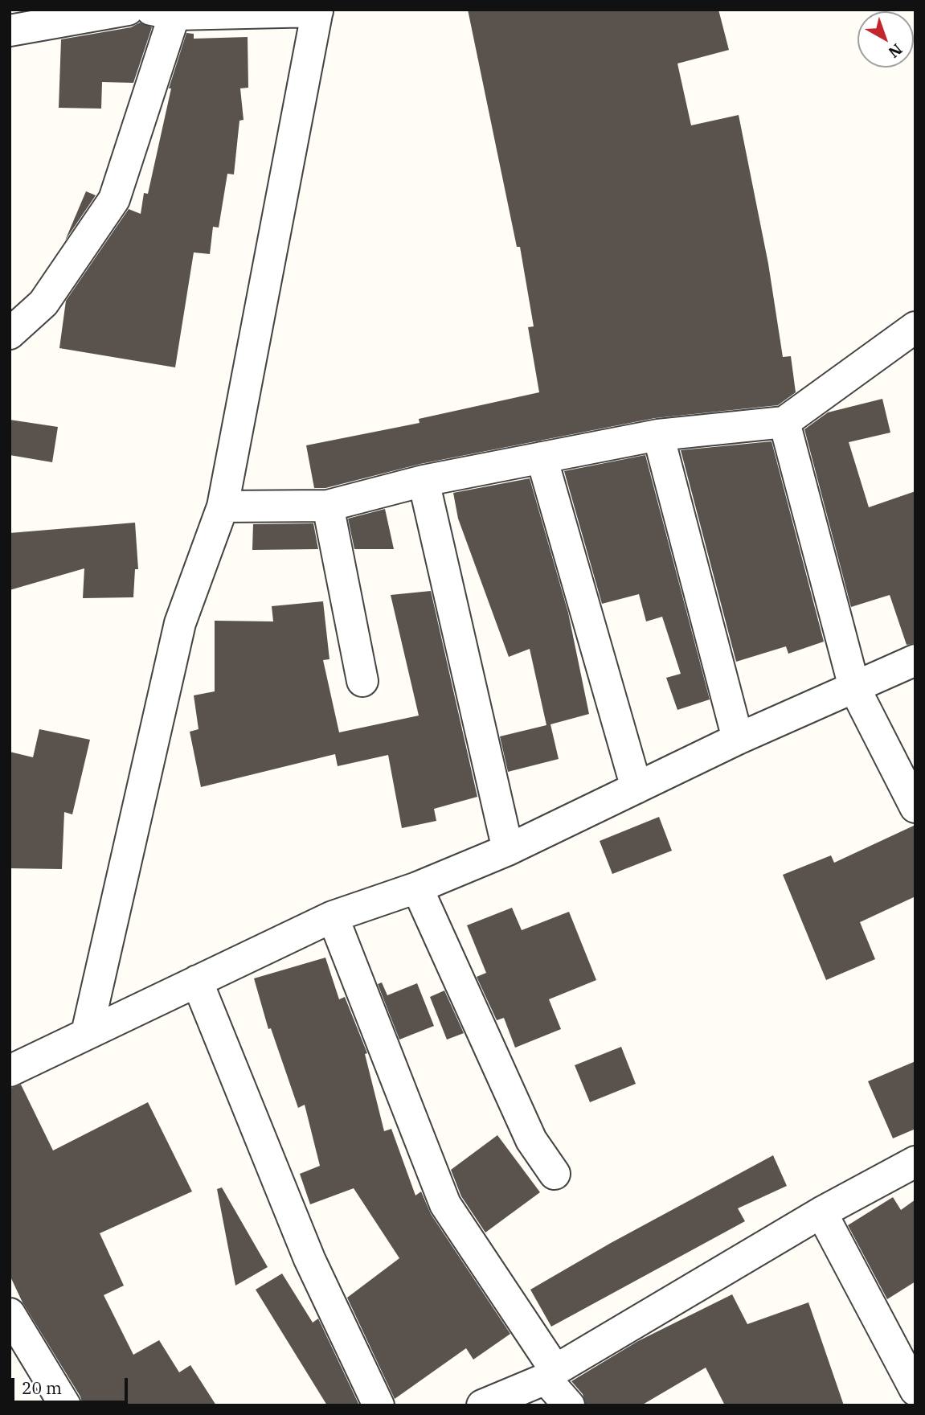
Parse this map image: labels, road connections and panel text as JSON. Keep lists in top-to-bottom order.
{
  "scale_bar": "20 m",
  "north": "bottom right"
}
